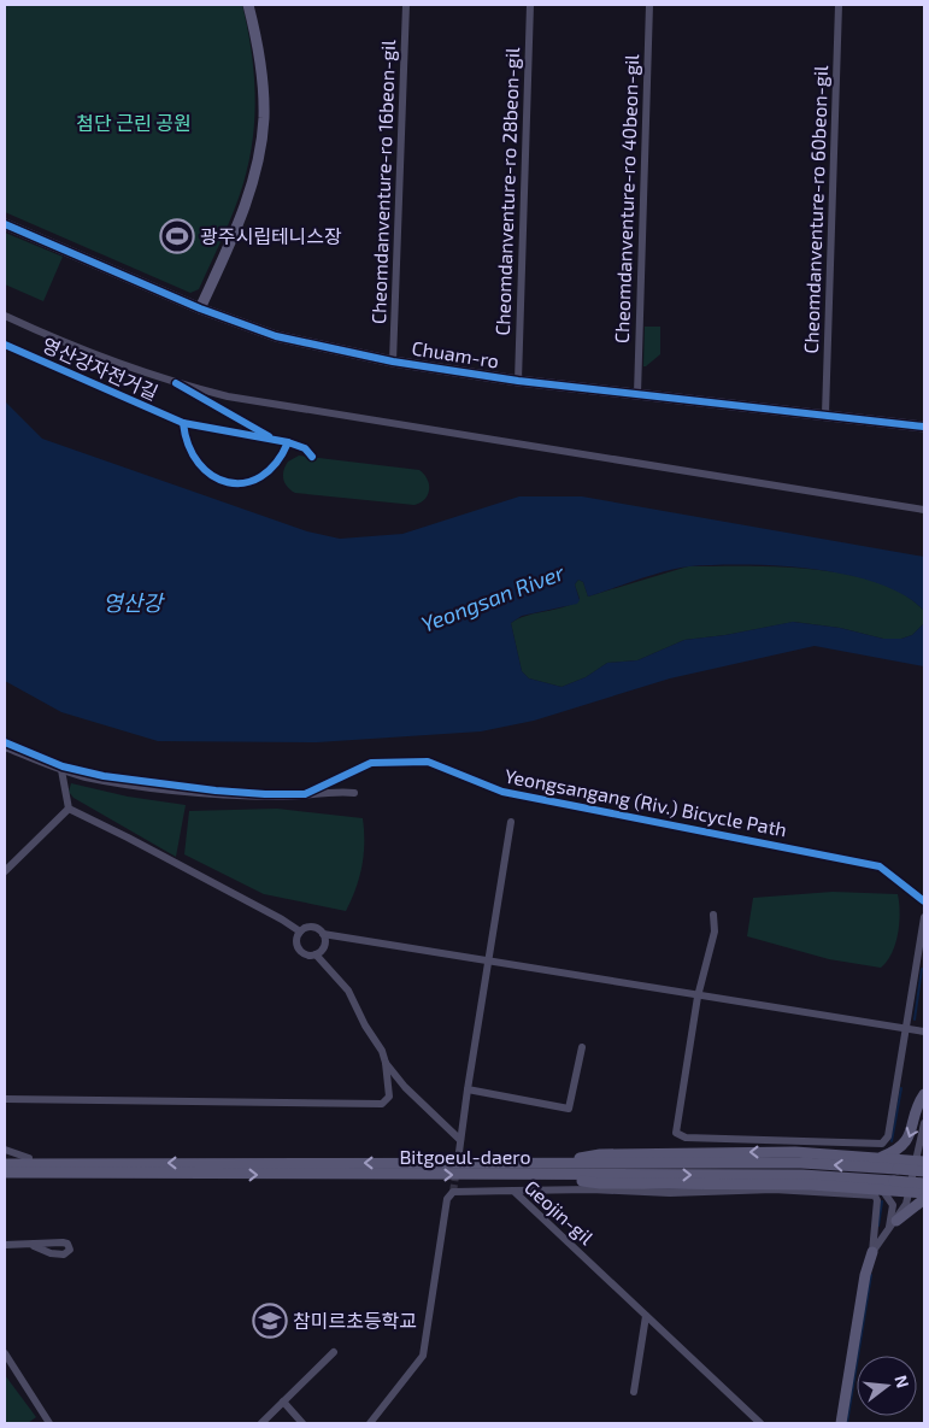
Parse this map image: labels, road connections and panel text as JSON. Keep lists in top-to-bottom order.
{
  "streets": {
    "main road": ["Chuam-ro", "Bitgoeul-daero"],
    "street": [
      "Cheomdanventure-ro 16beon-gil",
      "Cheomdanventure-ro 28beon-gil",
      "Cheomdanventure-ro 40beon-gil",
      "Cheomdanventure-ro 60beon-gil",
      "Geojin-gil"
    ],
    "cycle path": ["영산강자전거길", "Yeongsangang (Riv.) Bicycle Path"]
  },
  "crossings": [
    ["Cheomdanventure-ro 16beon-gil", "Chuam-ro"],
    ["Cheomdanventure-ro 28beon-gil", "Chuam-ro"],
    ["Cheomdanventure-ro 40beon-gil", "Chuam-ro"],
    ["Cheomdanventure-ro 60beon-gil", "Chuam-ro"]
  ],
  "water": ["Yeongsan River", "영산강"],
  "parks": ["첨단 근린 공원"],
  "places": {
    "sports": ["광주시립테니스장"],
    "school or university": ["참미르초등학교"]
  },
  "north": "right"
}
